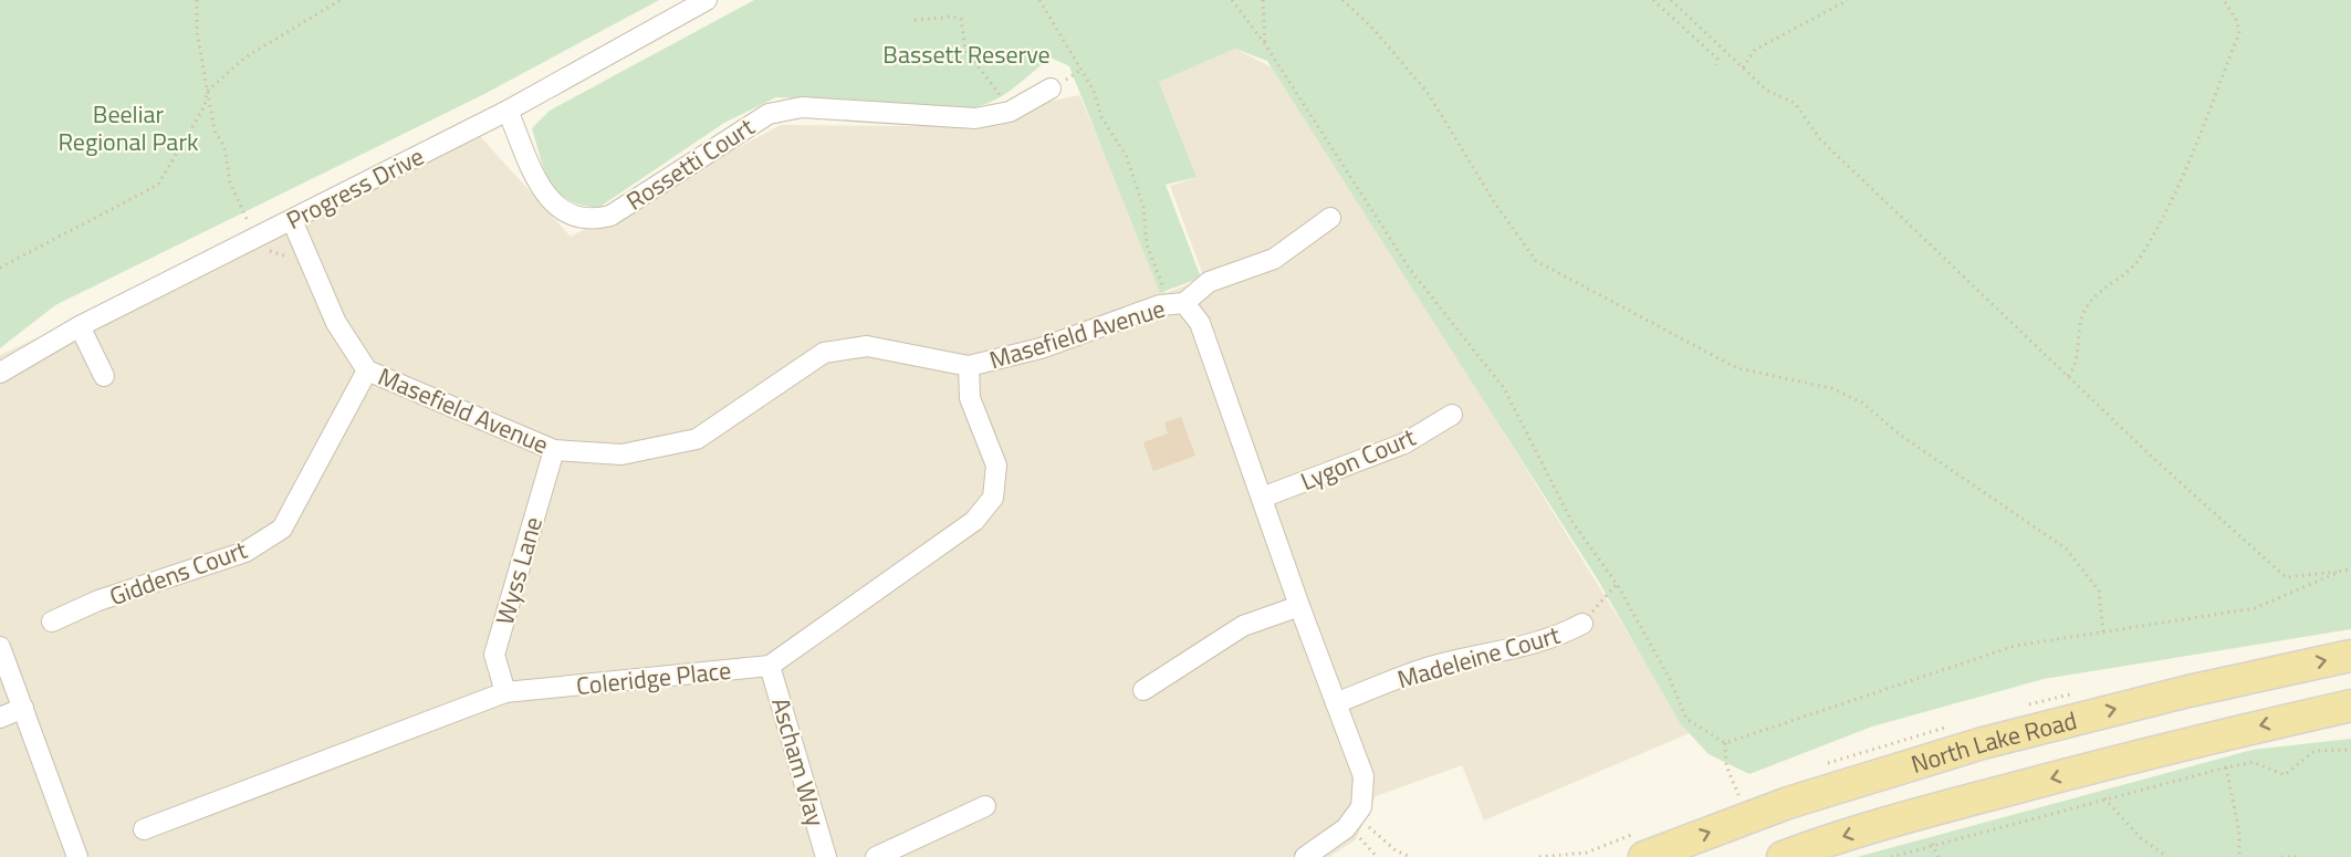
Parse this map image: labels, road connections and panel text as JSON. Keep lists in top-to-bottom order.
{
  "streets": {
    "main road": ["North Lake Road"],
    "street": [
      "Rossetti Court",
      "Progress Drive",
      "Masefield Avenue",
      "Lygon Court",
      "Wyss Lane",
      "Giddens Court",
      "Madeleine Court",
      "Coleridge Place",
      "Ascham Way"
    ]
  },
  "crossings": [
    ["Rossetti Court", "Progress Drive"],
    ["Progress Drive", "Masefield Avenue"],
    ["Masefield Avenue", "Lygon Court"],
    ["Masefield Avenue", "Wyss Lane"],
    ["Masefield Avenue", "Giddens Court"],
    ["Masefield Avenue", "Madeleine Court"],
    ["Masefield Avenue", "Coleridge Place"],
    ["Wyss Lane", "Coleridge Place"],
    ["Coleridge Place", "Ascham Way"]
  ],
  "parks": ["Bassett Reserve", "Beeliar Regional Park"]
}
